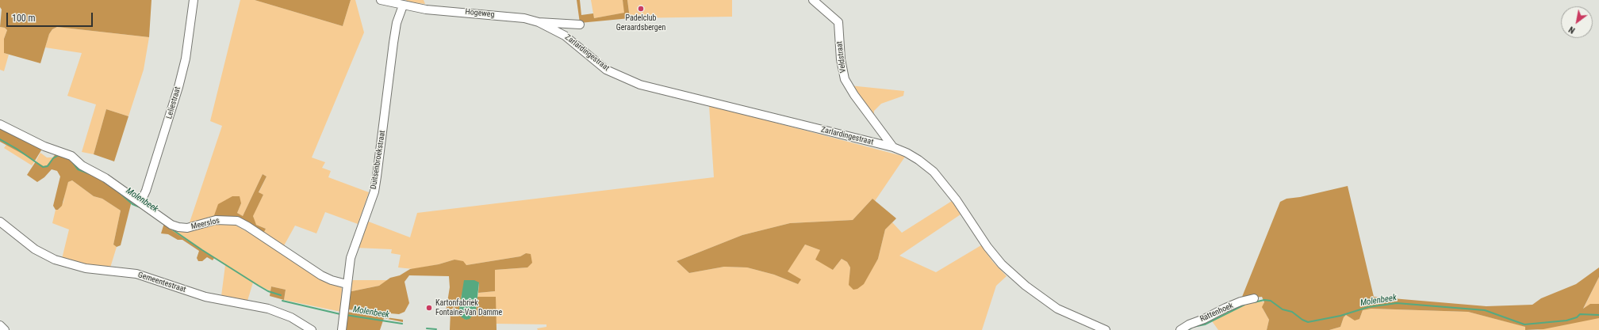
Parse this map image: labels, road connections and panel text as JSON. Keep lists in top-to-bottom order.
{
  "streets": {
    "street": [
      "Hogeweg",
      "Zarlardingestraat",
      "Veldstraat",
      "Leliestraat",
      "Duitsenbroekstraat",
      "Meerslos",
      "Gemeentestraat",
      "Rattenhoek"
    ]
  },
  "crossings": [
    ["Hogeweg", "Zarlardingestraat"],
    ["Hogeweg", "Duitsenbroekstraat"],
    ["Zarlardingestraat", "Veldstraat"],
    ["Leliestraat", "Meerslos"],
    ["Duitsenbroekstraat", "Meerslos"]
  ],
  "water": ["Molenbeek"],
  "places": ["Padelclub Geraardsbergen", "Kartonfabriek Fontaine-Van Damme"],
  "scale_bar": "100 m",
  "north": "bottom left"
}
